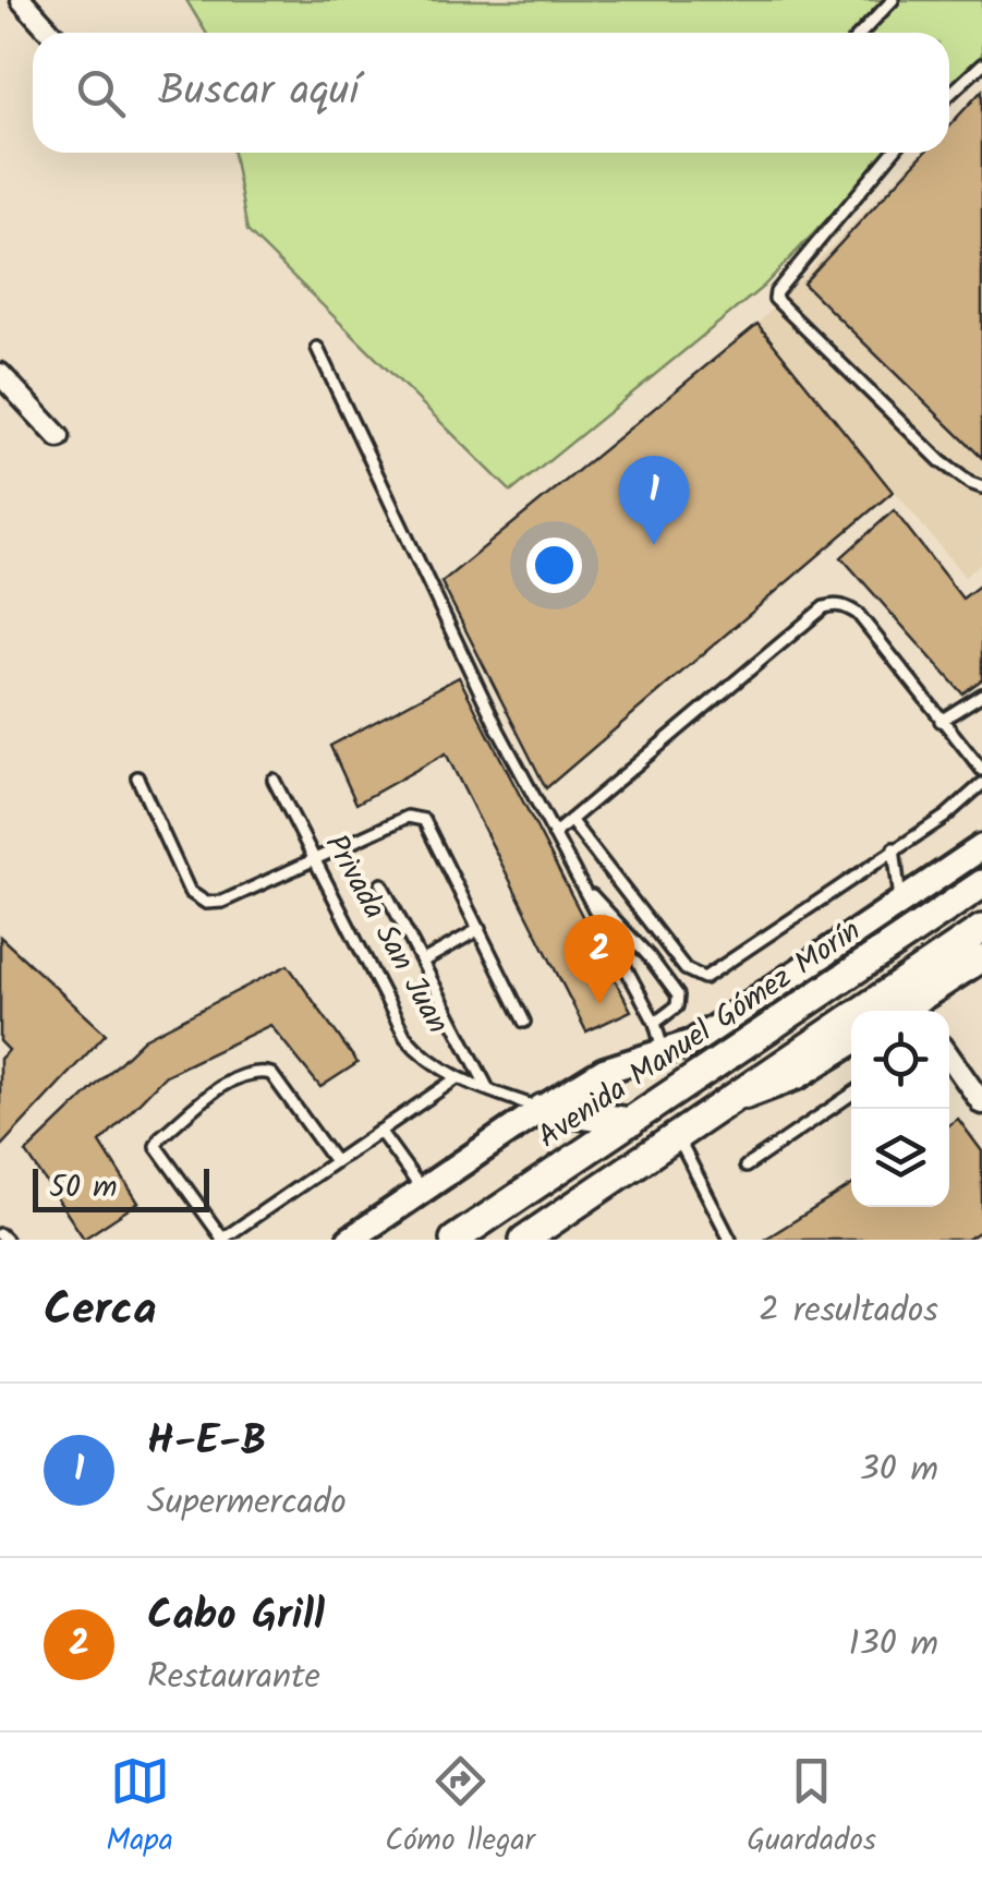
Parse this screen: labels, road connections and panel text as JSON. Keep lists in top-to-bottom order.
{
  "streets": {
    "main road": ["Avenida Manuel Gómez Morín"],
    "lane": ["Privada San Juan"]
  },
  "crossings": [
    ["Privada San Juan", "Avenida Manuel Gómez Morín"]
  ],
  "scale_bar": "50 m",
  "page": {
    "search": "Buscar aquí",
    "pins": ["1", "2"],
    "scale": "50 m",
    "heading": ["Cerca", "2 resultados"],
    "list": [
      {
        "mark": "1",
        "name": "H-E-B",
        "note": "Supermercado",
        "value": "30 m"
      },
      {
        "mark": "2",
        "name": "Cabo Grill",
        "note": "Restaurante",
        "value": "130 m"
      }
    ],
    "nav": ["Mapa", "Cómo llegar", "Guardados"]
  }
}
